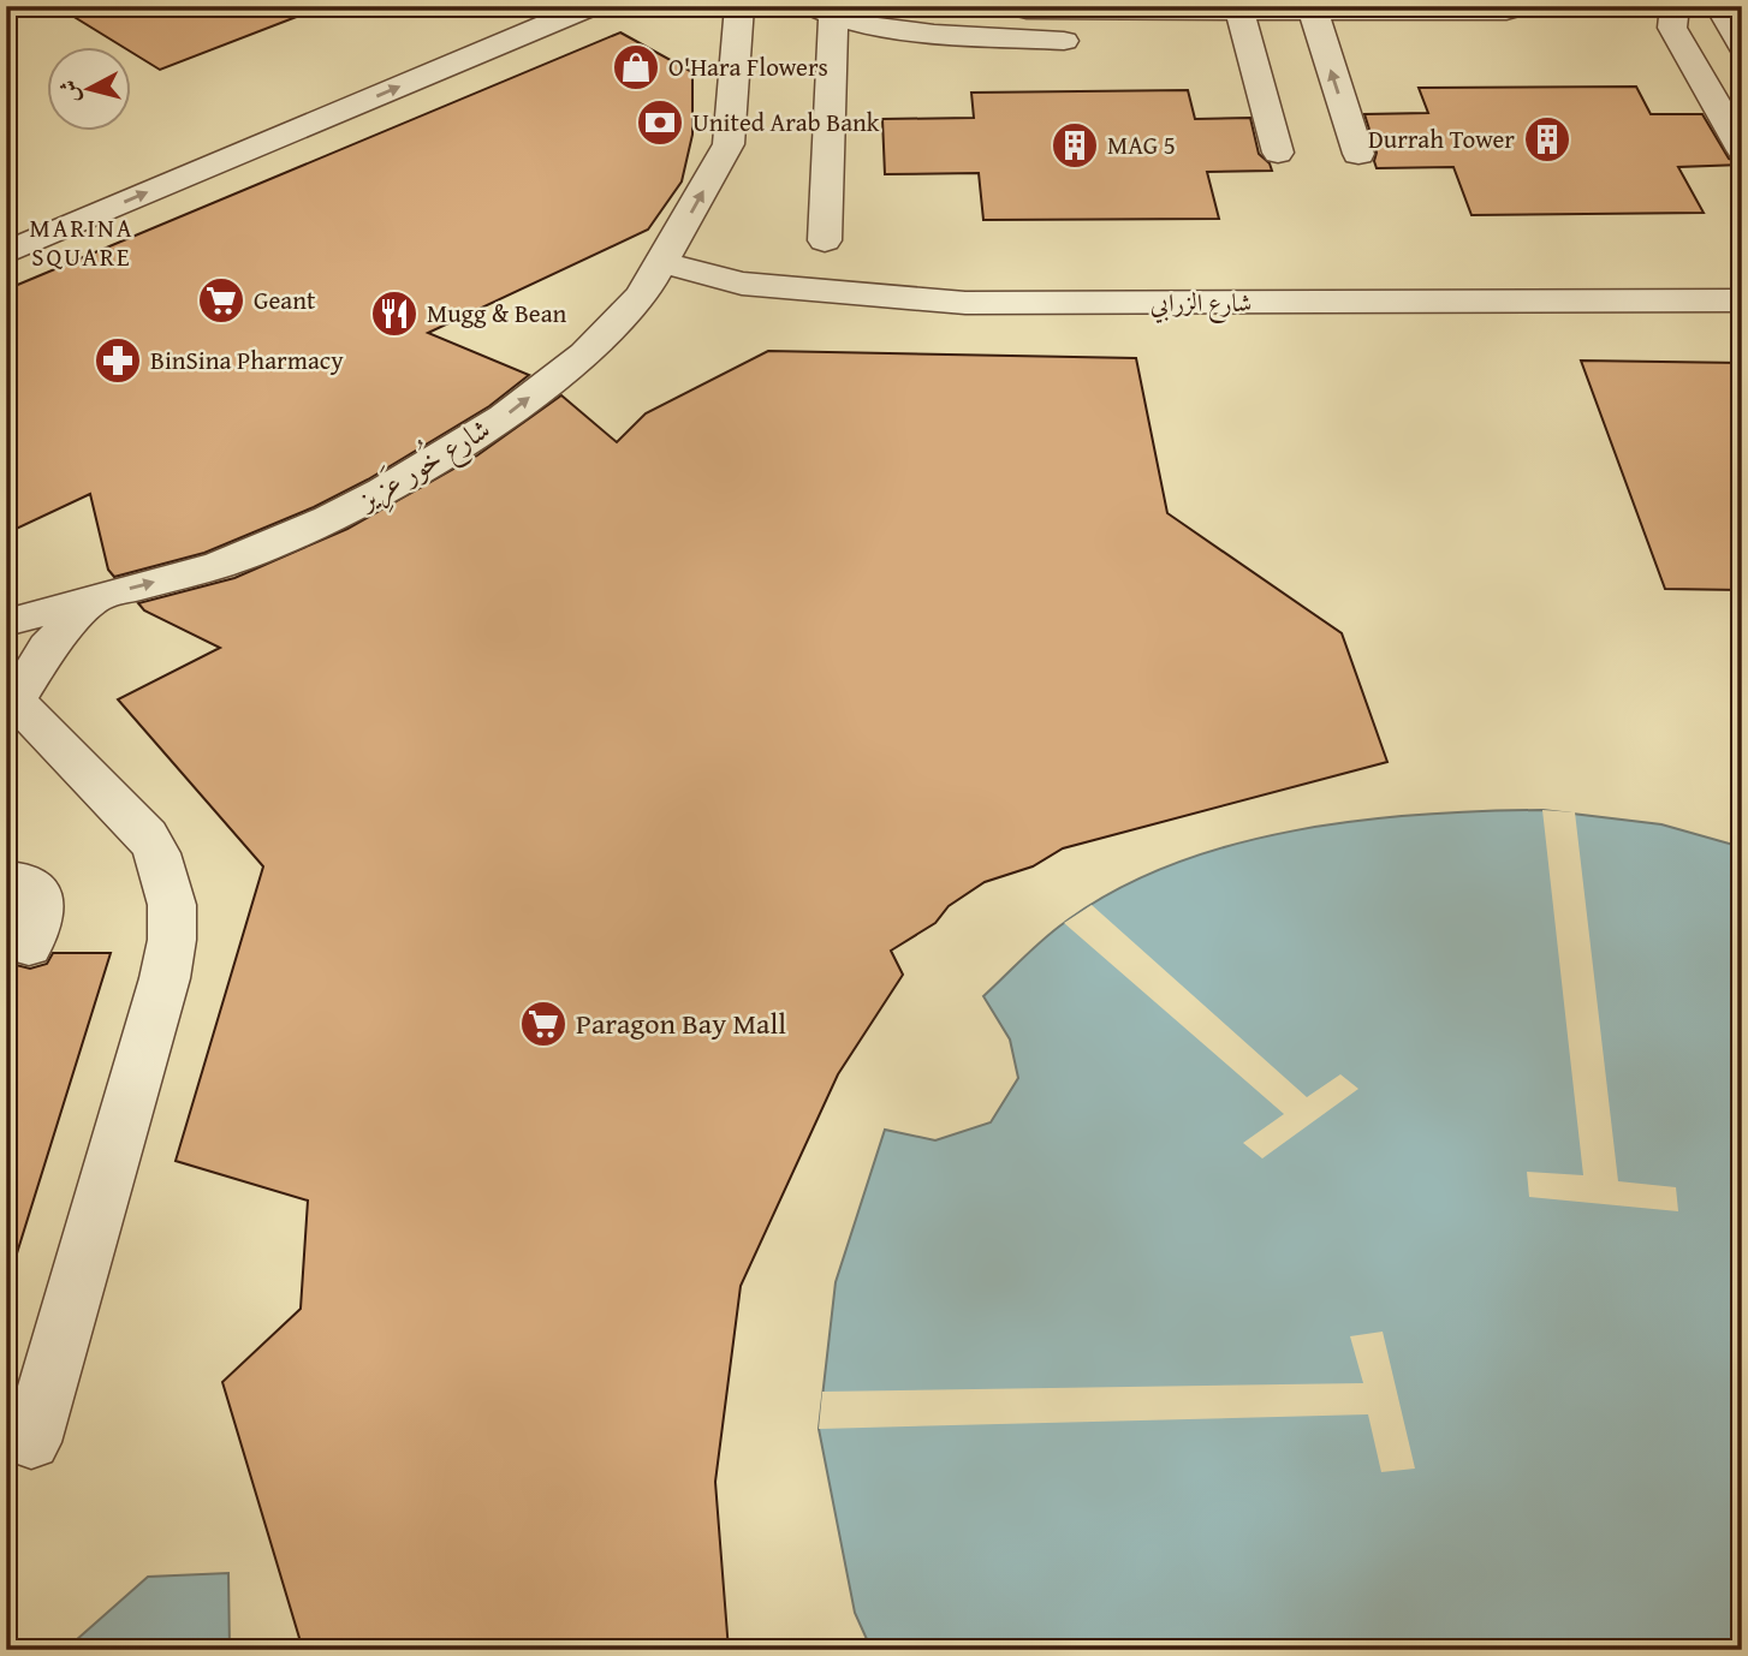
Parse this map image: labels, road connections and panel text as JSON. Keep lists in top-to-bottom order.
{
  "streets": {
    "street": ["شارع الزرابي", "شارع خُور عَزِيز"]
  },
  "crossings": [
    ["شارع الزرابي", "شارع خُور عَزِيز"]
  ],
  "districts": ["MARINA SQUARE"],
  "places": {
    "shop": ["O'Hara Flowers"],
    "bank": ["United Arab Bank"],
    "building": ["Durrah Tower", "MAG 5"],
    "supermarket": ["Geant", "Paragon Bay Mall"],
    "restaurant": ["Mugg & Bean"],
    "pharmacy": ["BinSina Pharmacy"]
  },
  "north": "left"
}
